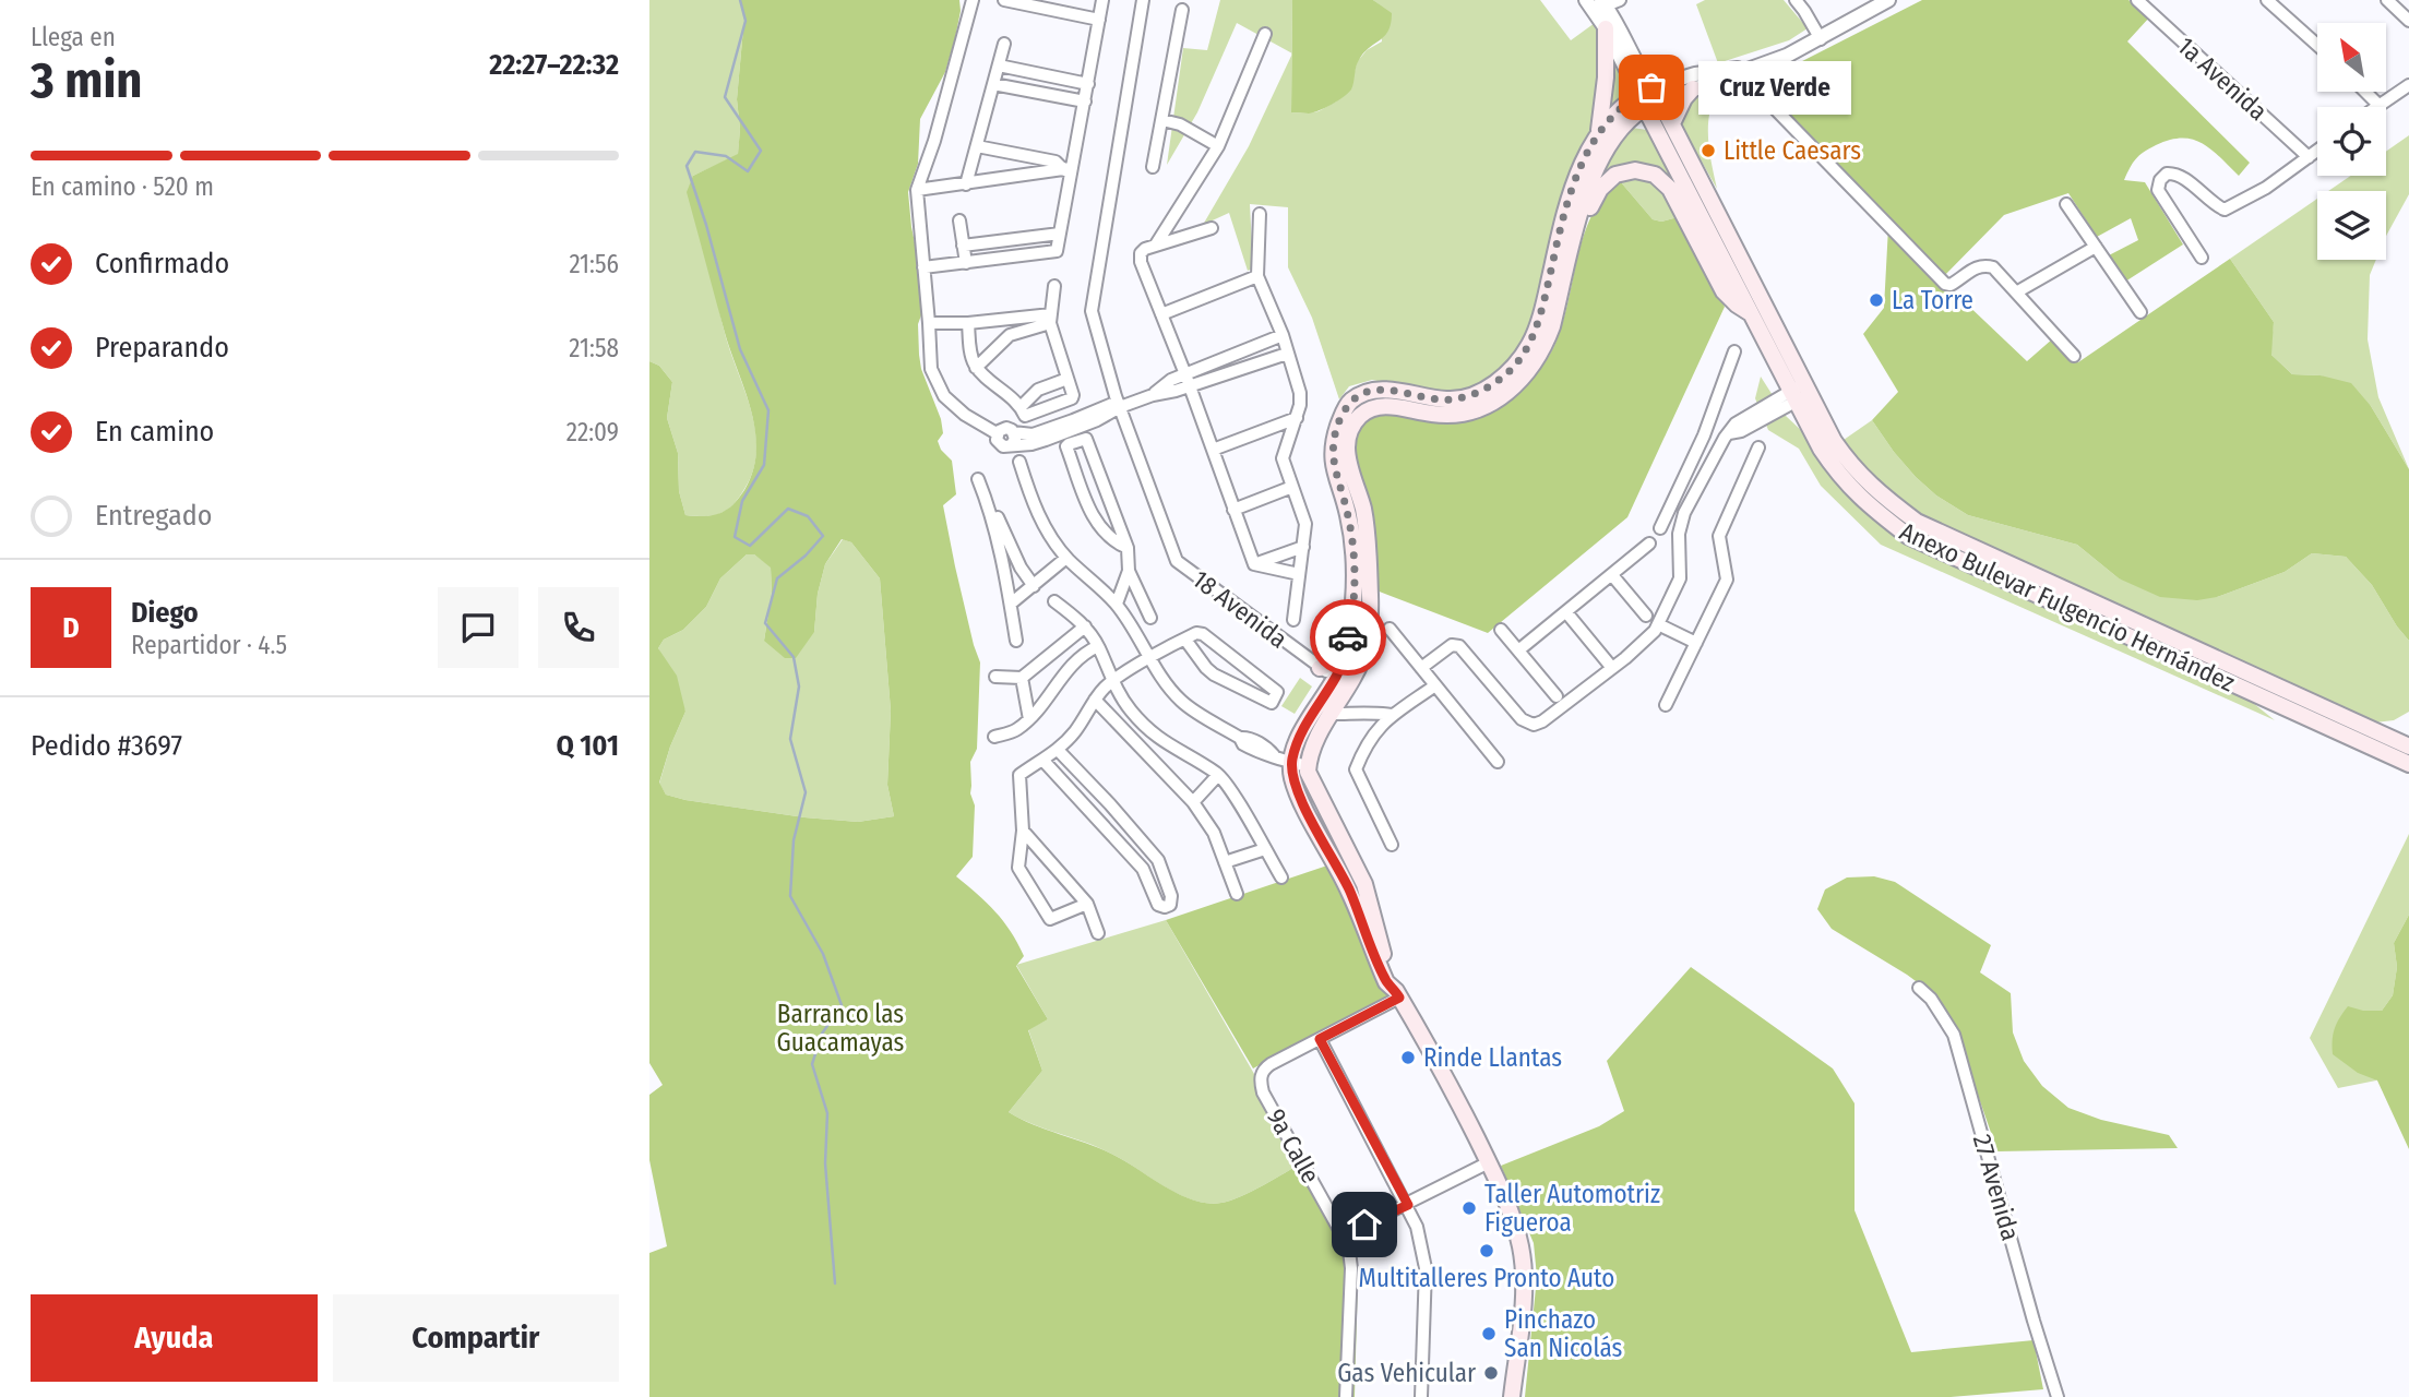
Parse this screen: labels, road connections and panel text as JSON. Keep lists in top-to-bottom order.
{
  "streets": {
    "main road": ["Anexo Bulevar Fulgencio Hernández"],
    "street": [
      "1a Avenida",
      "18 Avenida",
      "9a Calle",
      "27 Avenida"
    ]
  },
  "parks": ["Barranco las Guacamayas"],
  "places": [
    "Cruz Verde",
    "Little Caesars",
    "La Torre",
    "Rinde Llantas",
    "Taller Automotriz Figueroa",
    "Multitalleres Pronto Auto",
    "Pinchazo San Nicolás",
    "Gas Vehicular"
  ],
  "north": "top left",
  "page": {
    "heading": ["3 min", "Llega en", "22:27–22:32"],
    "panel": [
      "Diego",
      "Repartidor · 4.5",
      "Pedido #3697",
      "Q 101"
    ],
    "bubble": "Cruz Verde",
    "bar": "En camino · 520 m",
    "list": [
      ["Confirmado", "21:56"],
      ["Preparando", "21:58"],
      ["En camino", "22:09"],
      "Entregado"
    ],
    "round": "D",
    "buttons": ["Ayuda", "Compartir"]
  }
}
